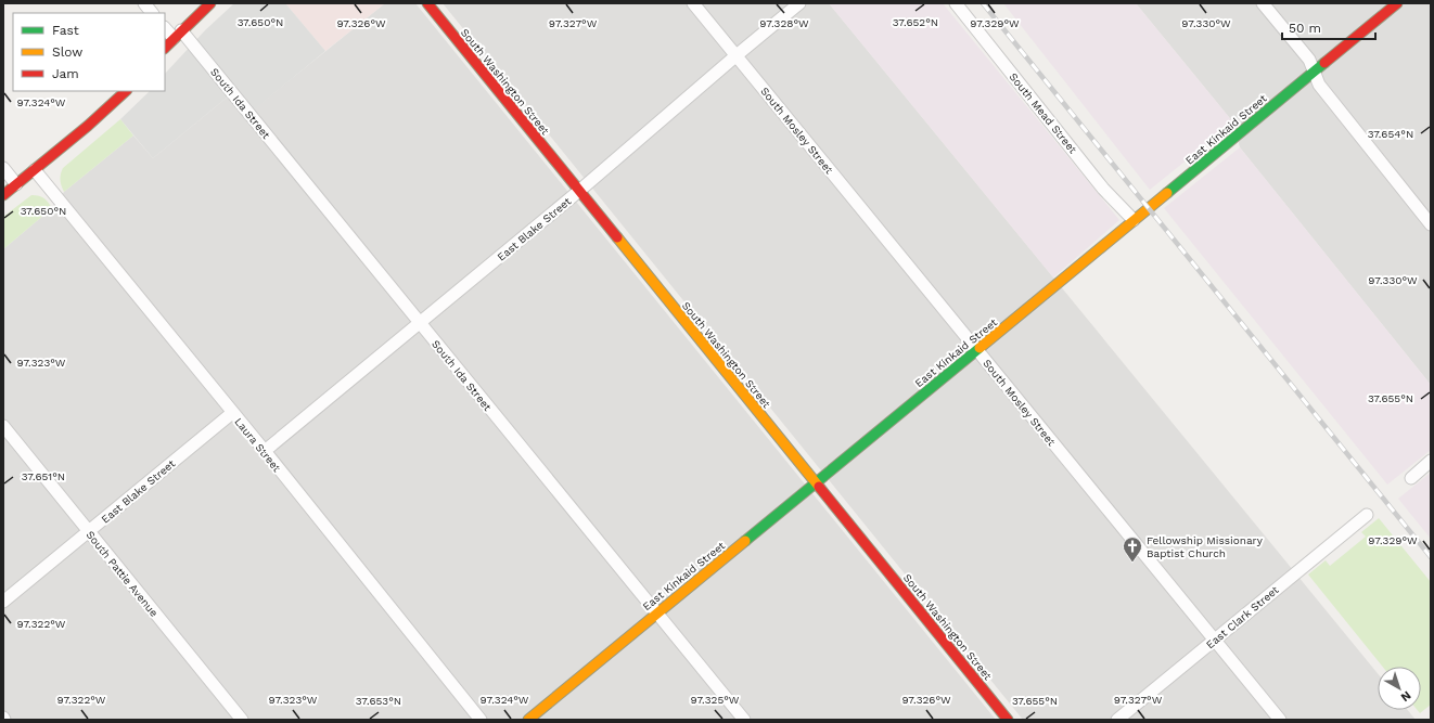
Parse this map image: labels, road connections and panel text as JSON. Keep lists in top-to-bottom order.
{
  "streets": {
    "street": [
      "South Washington Street",
      "South Ida Street",
      "South Mead Street",
      "East Kinkaid Street",
      "South Mosley Street",
      "East Blake Street",
      "Laura Street",
      "South Pattie Avenue",
      "East Clark Street"
    ]
  },
  "crossings": [
    ["South Washington Street", "East Kinkaid Street"],
    ["South Washington Street", "East Blake Street"],
    ["South Ida Street", "East Kinkaid Street"],
    ["South Ida Street", "East Blake Street"],
    ["South Mead Street", "East Kinkaid Street"],
    ["East Kinkaid Street", "South Mosley Street"],
    ["South Mosley Street", "East Blake Street"],
    ["South Mosley Street", "East Clark Street"],
    ["East Blake Street", "Laura Street"],
    ["East Blake Street", "South Pattie Avenue"]
  ],
  "places": {
    "church": ["Fellowship Missionary Baptist Church"]
  },
  "legend": ["Fast", "Slow", "Jam"],
  "scale_bar": "50 m",
  "north": "bottom right",
  "coordinates": [
    "37.650°N",
    "37.652°N",
    "97.328°W",
    "97.329°W",
    "97.326°W",
    "97.327°W",
    "97.330°W",
    "97.324°W",
    "37.654°N",
    "97.323°W",
    "37.655°N",
    "37.651°N",
    "97.322°W",
    "97.325°W",
    "37.653°N"
  ]
}
